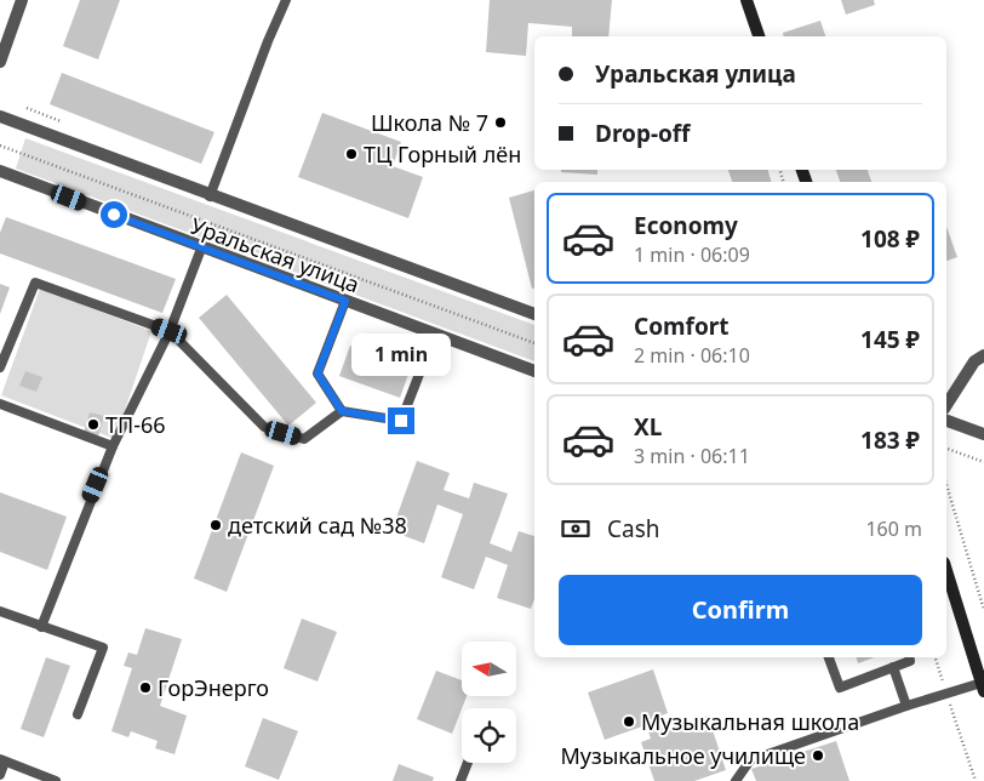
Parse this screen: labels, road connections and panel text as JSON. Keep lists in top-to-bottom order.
{
  "streets": {
    "street": ["Уральская улица"]
  },
  "places": [
    "Школа № 7",
    "ТЦ Горный лён",
    "ТП-66",
    "детский сад №38",
    "ГорЭнерго",
    "Музыкальная школа",
    "Музыкальное училище"
  ],
  "north": "left",
  "page": {
    "banner": ["Уральская улица", "Drop-off"],
    "list": [
      {
        "name": "Economy",
        "note": "1 min · 06:09",
        "value": "108 ₽"
      },
      {
        "name": "Comfort",
        "note": "2 min · 06:10",
        "value": "145 ₽"
      },
      {
        "name": "XL",
        "note": "3 min · 06:11",
        "value": "183 ₽"
      }
    ],
    "bubble": "1 min",
    "pay": ["Cash", "160 m"],
    "buttons": "Confirm"
  }
}
